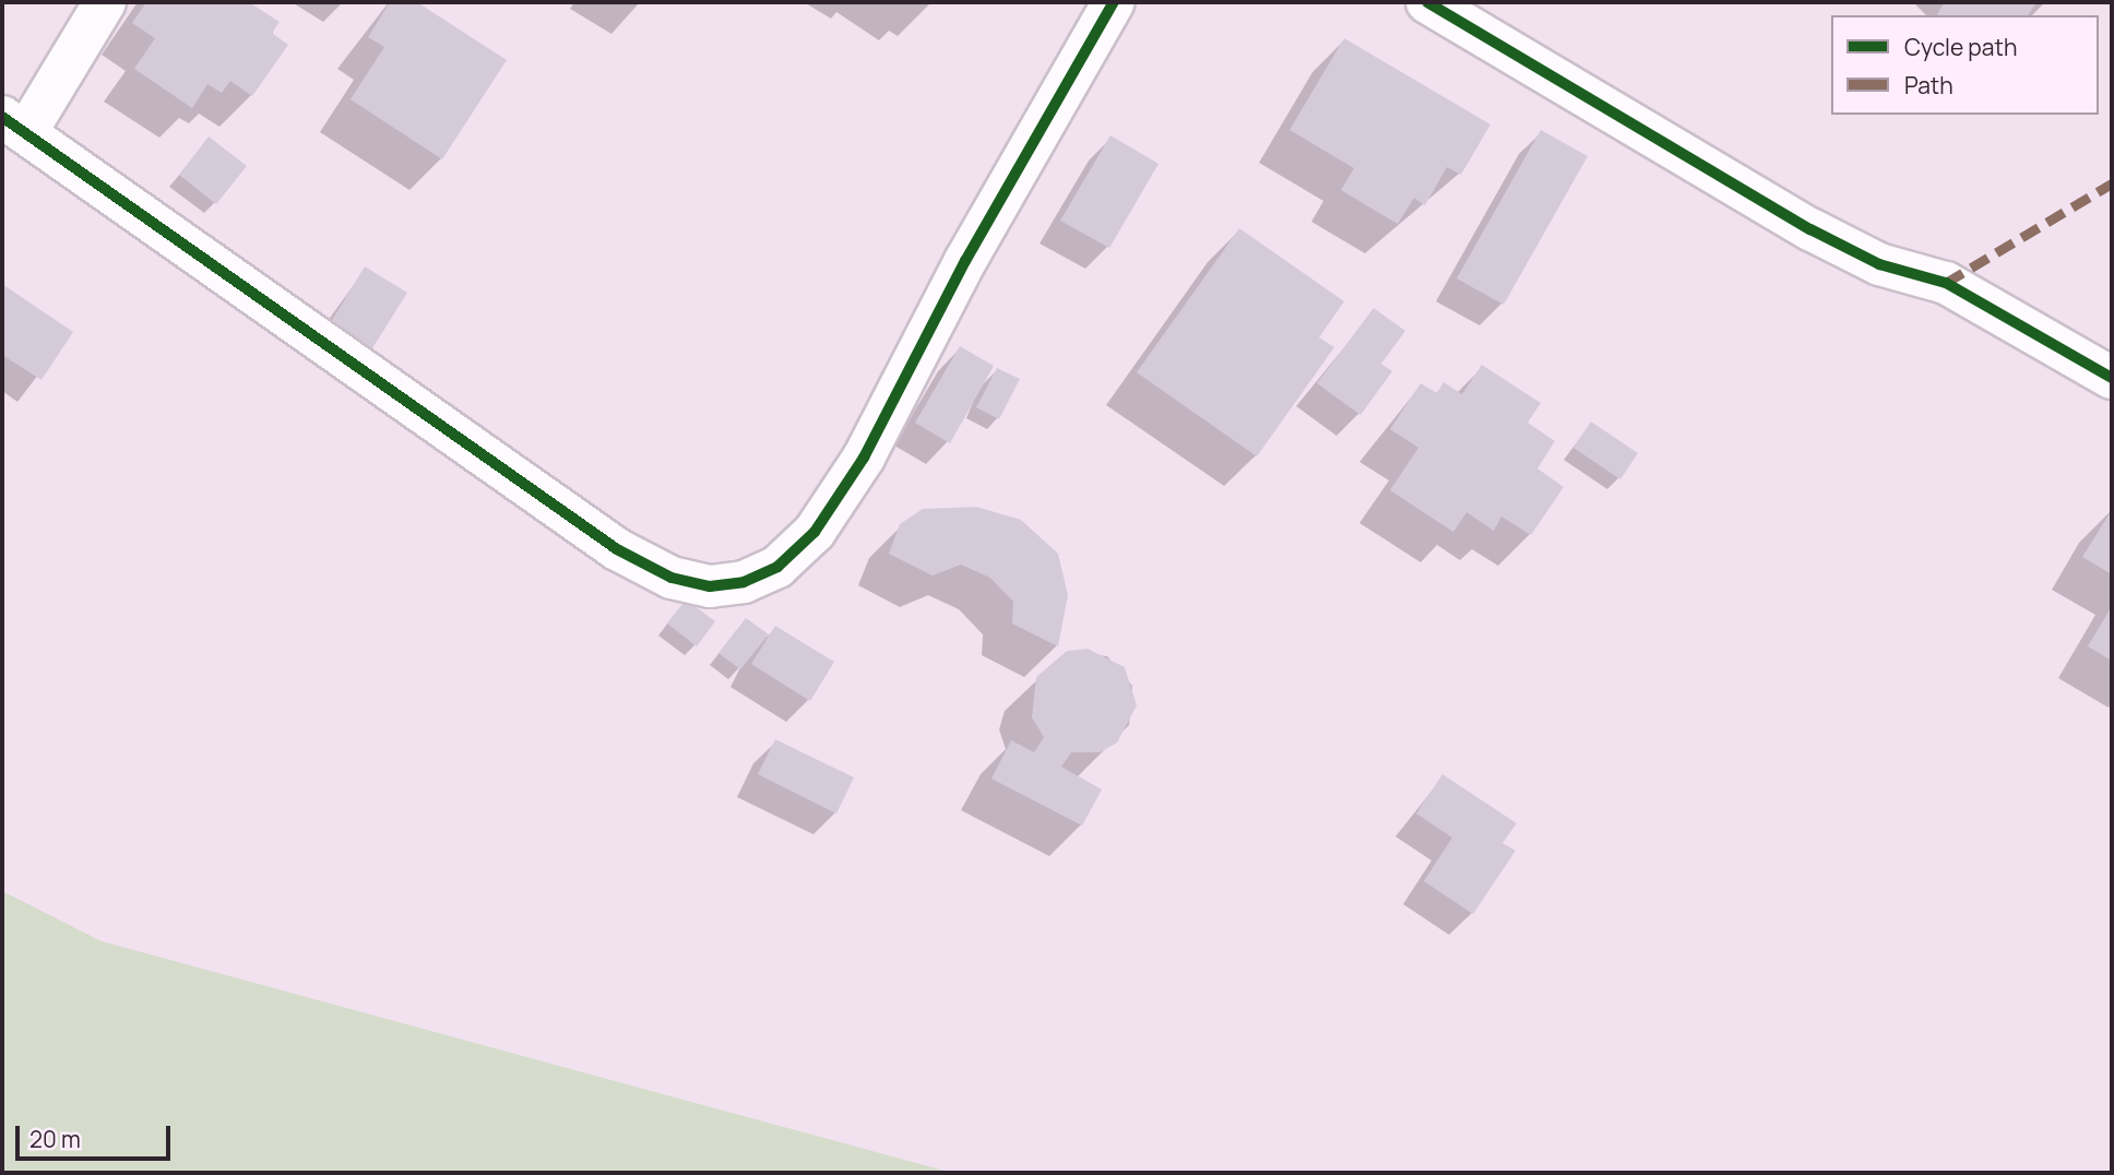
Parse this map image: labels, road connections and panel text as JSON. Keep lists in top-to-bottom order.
{
  "legend": ["Cycle path", "Path"],
  "scale_bar": "20 m"
}
